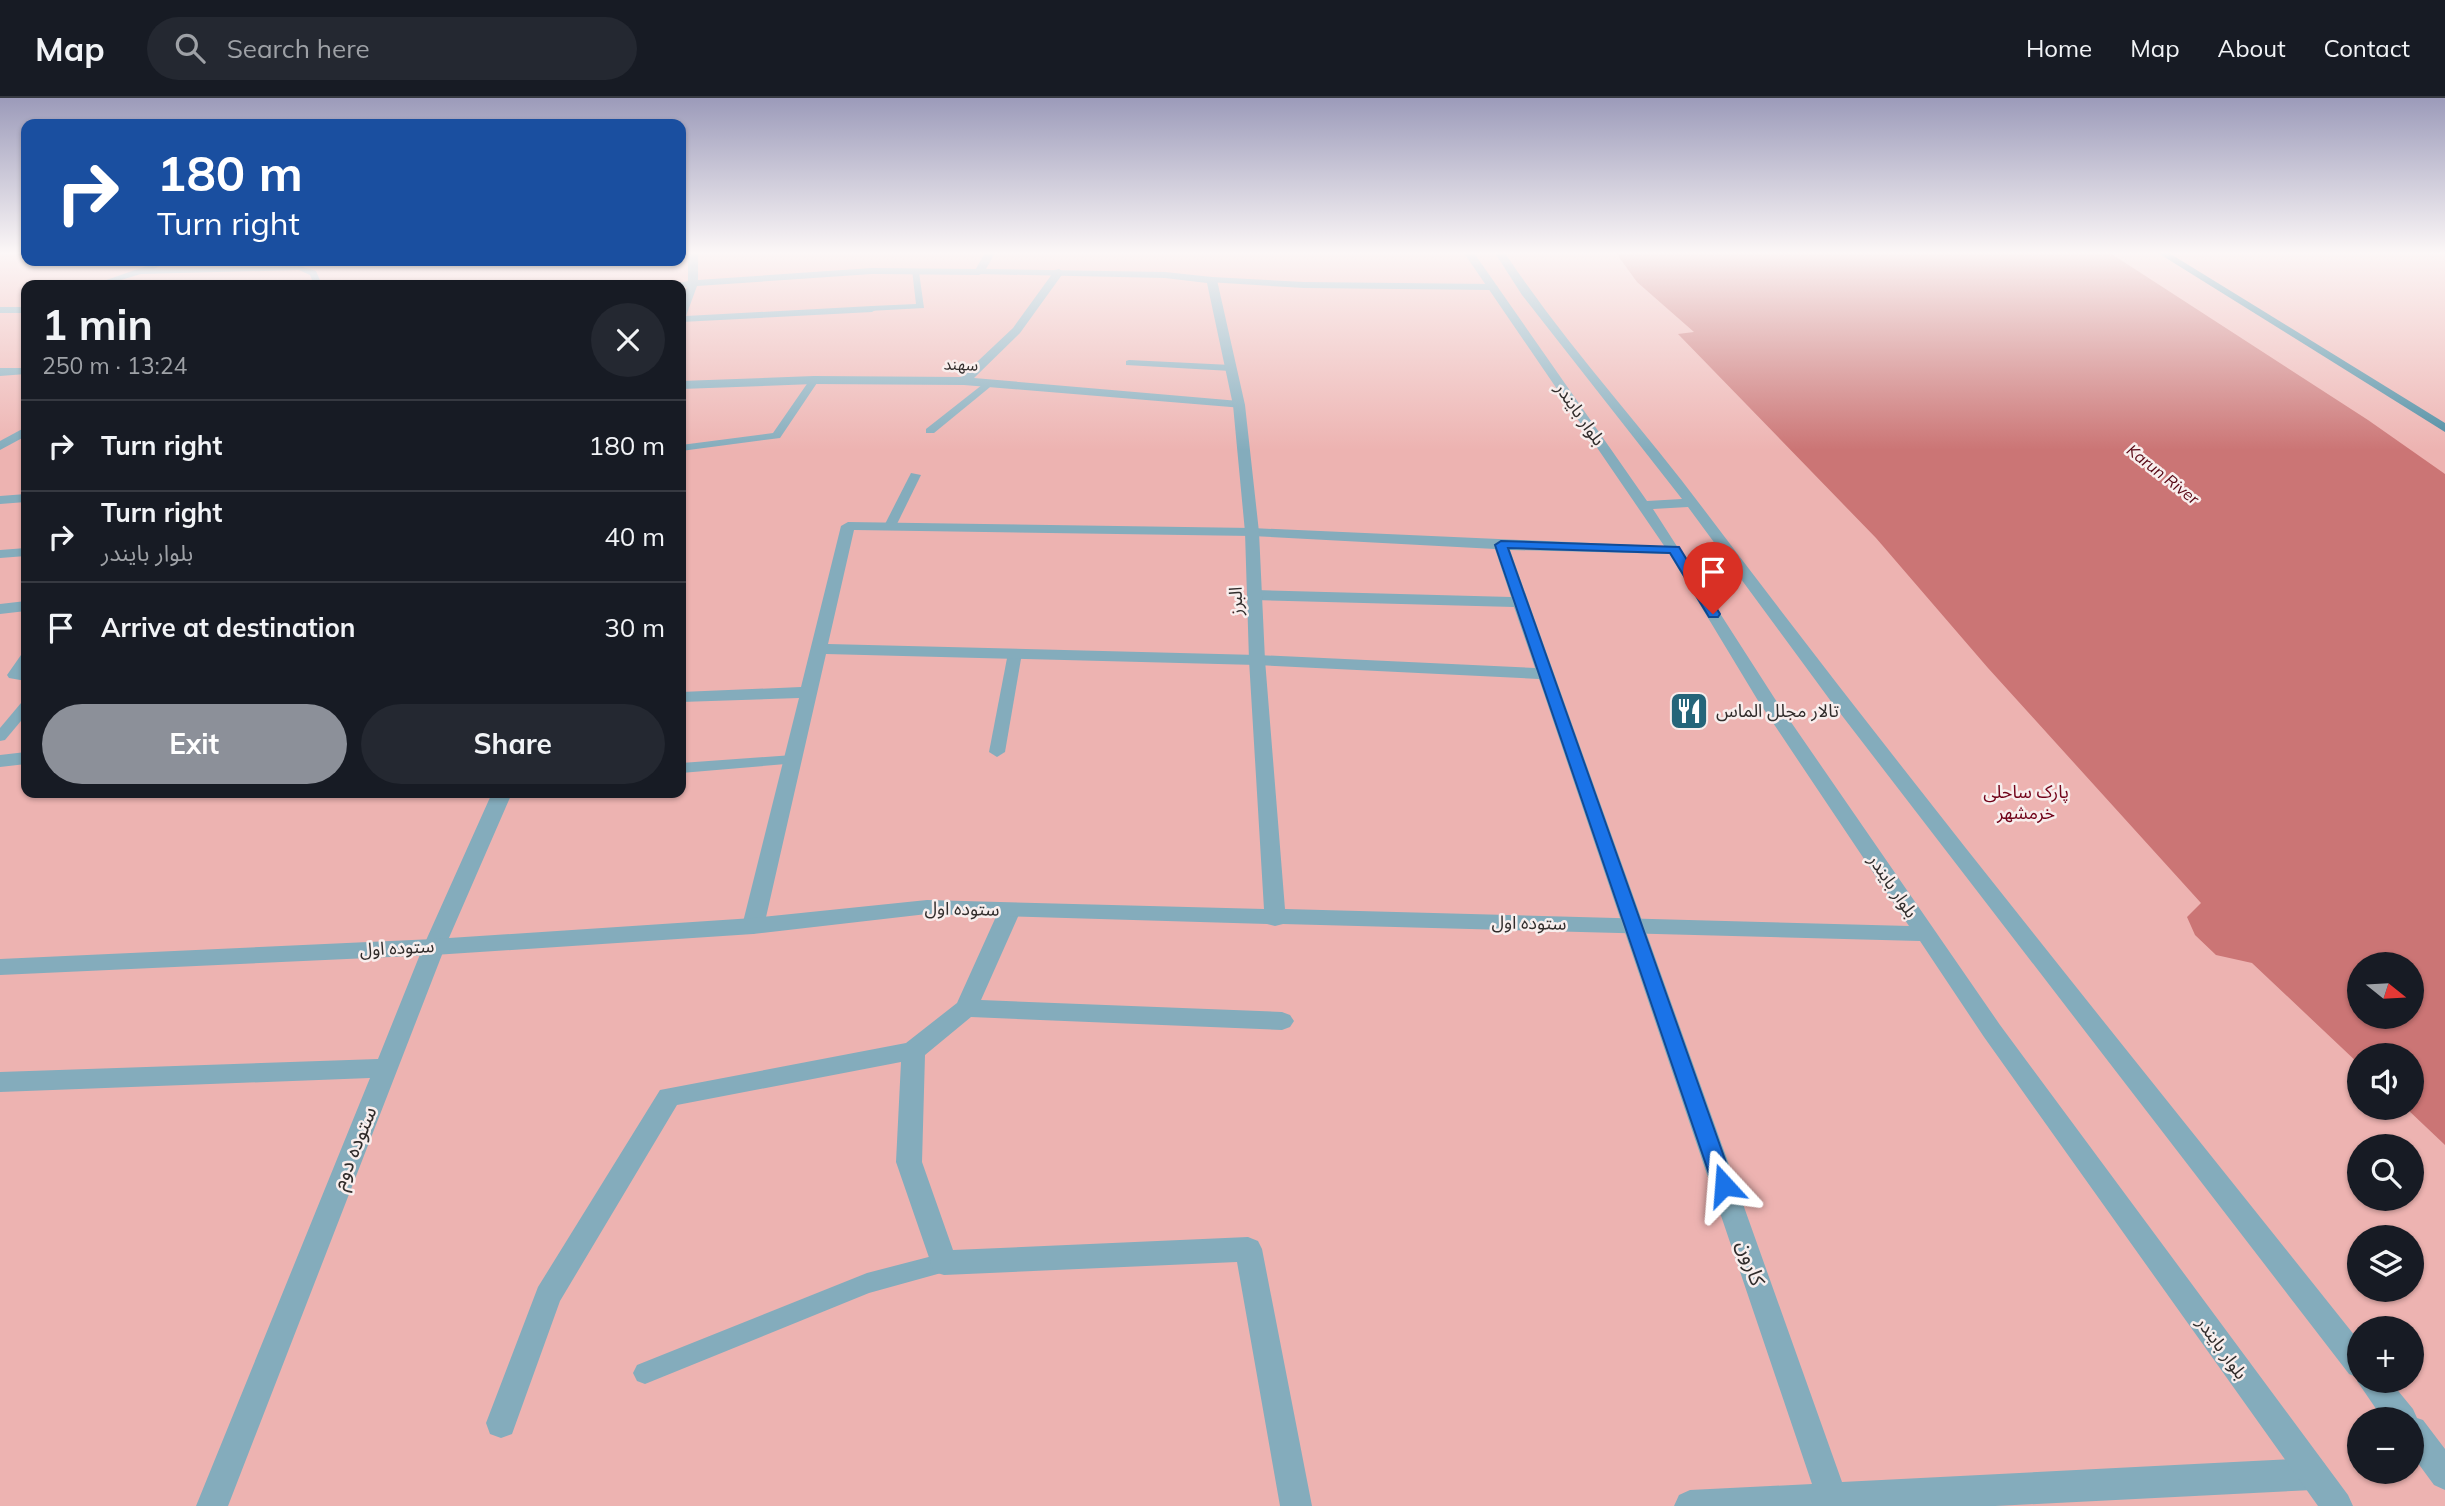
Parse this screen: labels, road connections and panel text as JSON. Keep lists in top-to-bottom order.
{
  "streets": {
    "street": [
      "سهند",
      "بلوار بایندر",
      "البرز",
      "ستوده اول",
      "ستوده دوم",
      "کارون"
    ]
  },
  "crossings": [
    ["سهند", "البرز"],
    ["بلوار بایندر", "ستوده اول"],
    ["البرز", "ستوده اول"],
    ["ستوده اول", "ستوده دوم"],
    ["ستوده اول", "کارون"]
  ],
  "water": ["Karun River"],
  "parks": ["پارک ساحلی خرمشهر"],
  "places": {
    "restaurant": ["تالار مجلل الماس"]
  },
  "north": "right",
  "page": {
    "header": "Map",
    "search": "Search here",
    "nav": [
      "Home",
      "Map",
      "About",
      "Contact"
    ],
    "turn": ["180 m", "Turn right"],
    "heading": ["1 min", "250 m · 13:24"],
    "list": [
      {
        "name": "Turn right",
        "value": "180 m"
      },
      {
        "name": "Turn right",
        "note": "بلوار بایندر",
        "value": "40 m"
      },
      {
        "name": "Arrive at destination",
        "value": "30 m"
      }
    ],
    "buttons": ["Exit", "Share"],
    "map_buttons": ["+", "−"]
  }
}
